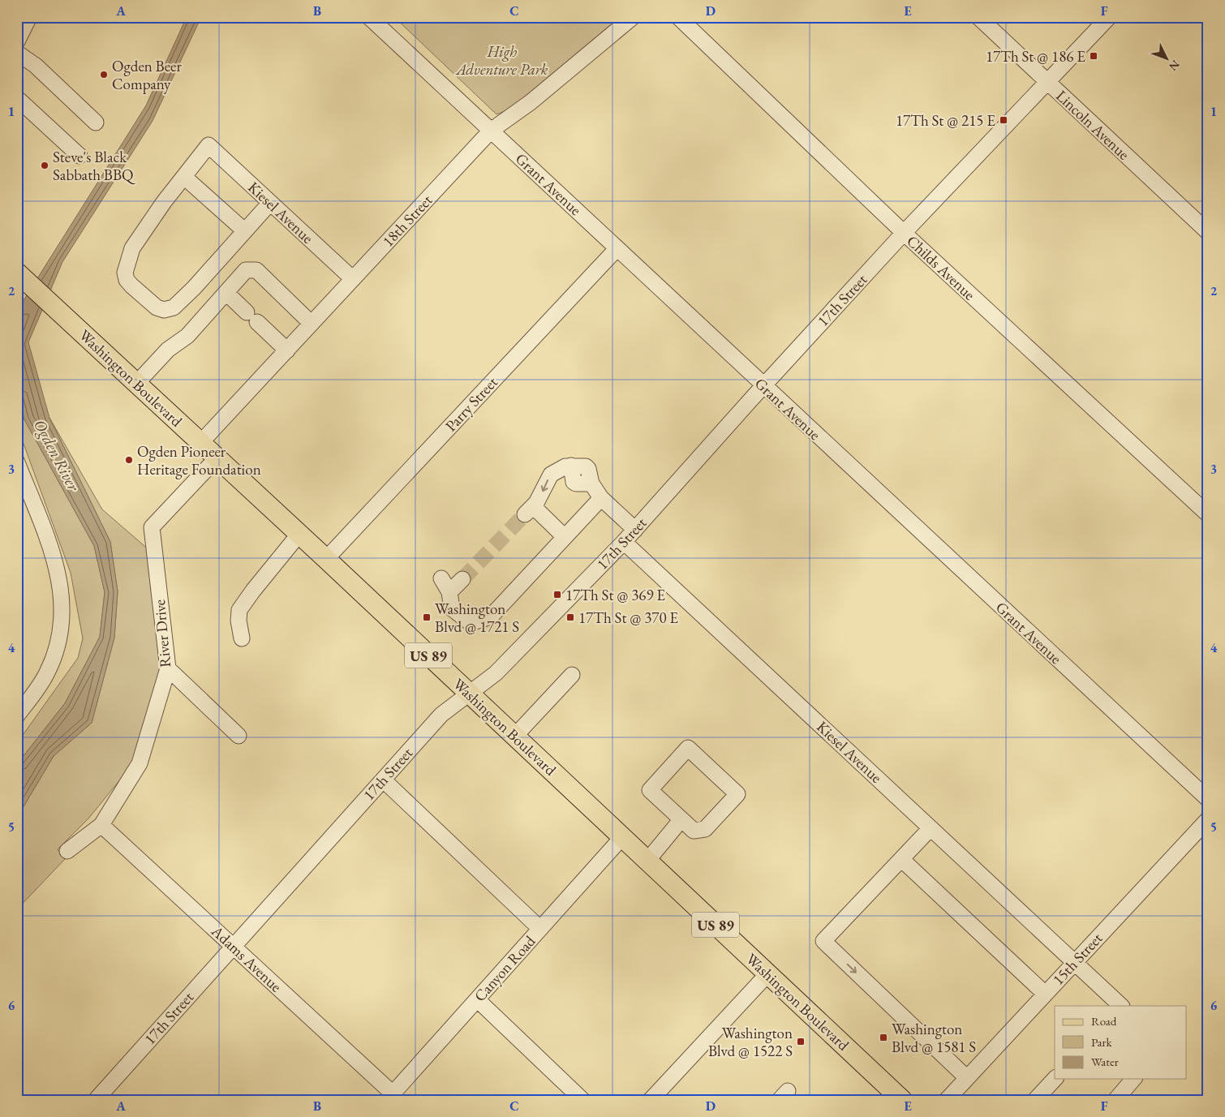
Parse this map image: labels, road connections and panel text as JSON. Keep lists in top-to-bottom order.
{
  "streets": {
    "main road": ["Washington Boulevard", "US 89"],
    "street": [
      "Lincoln Avenue",
      "Grant Avenue",
      "Kiesel Avenue",
      "18th Street",
      "Childs Avenue",
      "17th Street",
      "Parry Street",
      "River Drive",
      "Adams Avenue",
      "15th Street",
      "Canyon Road"
    ]
  },
  "crossings": [
    ["Lincoln Avenue", "17th Street"],
    ["Grant Avenue", "18th Street"],
    ["Grant Avenue", "17th Street"],
    ["Grant Avenue", "Parry Street"],
    ["Kiesel Avenue", "18th Street"],
    ["Kiesel Avenue", "17th Street"],
    ["Kiesel Avenue", "15th Street"],
    ["18th Street", "Washington Boulevard"],
    ["Childs Avenue", "17th Street"],
    ["17th Street", "Washington Boulevard"],
    ["17th Street", "Adams Avenue"],
    ["Washington Boulevard", "Parry Street"],
    ["Washington Boulevard", "River Drive"],
    ["Washington Boulevard", "Canyon Road"],
    ["River Drive", "Adams Avenue"],
    ["Adams Avenue", "Canyon Road"]
  ],
  "water": ["Ogden River"],
  "parks": ["High Adventure Park"],
  "places": {
    "transit": [
      "17Th St @ 186 E",
      "17Th St @ 215 E",
      "17Th St @ 369 E",
      "Washington Blvd @ 1721 S",
      "17Th St @ 370 E",
      "Washington Blvd @ 1581 S",
      "Washington Blvd @ 1522 S"
    ],
    "other": ["Ogden Beer Company", "Steve's Black Sabbath BBQ", "Ogden Pioneer Heritage Foundation"]
  },
  "legend": ["Road", "Park", "Water"],
  "north": "bottom right",
  "grid": {
    "columns": [
      "A",
      "B",
      "C",
      "D",
      "E",
      "F"
    ],
    "rows": [
      "1",
      "2",
      "3",
      "4",
      "5",
      "6"
    ]
  }
}
